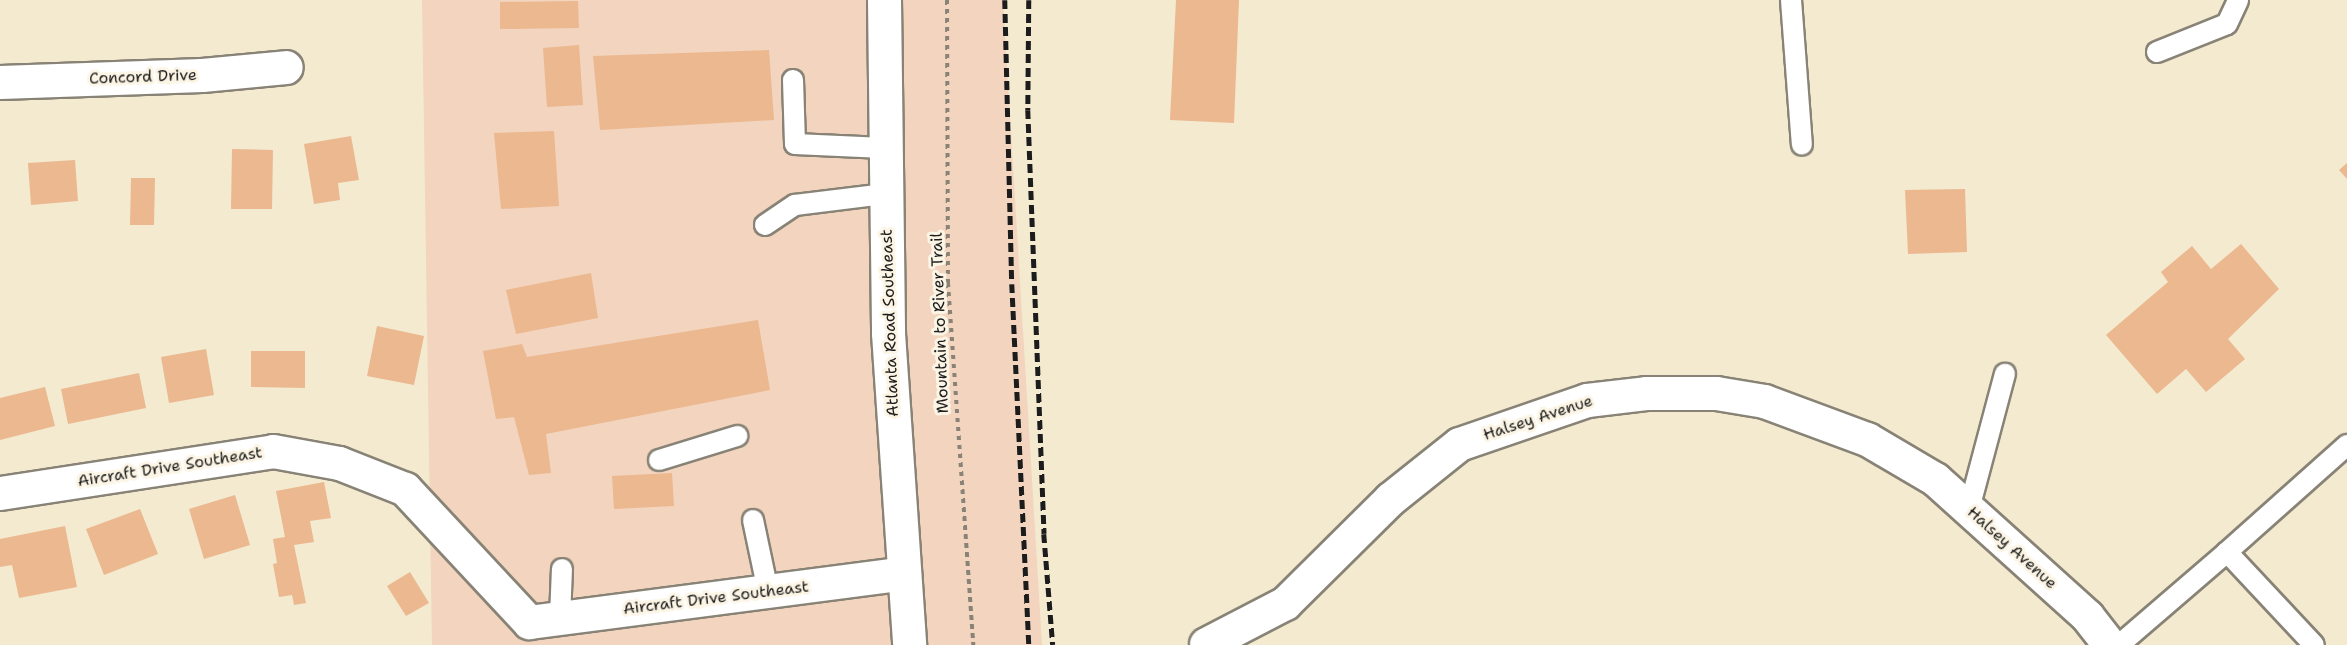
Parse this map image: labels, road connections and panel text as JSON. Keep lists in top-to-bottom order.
{
  "streets": {
    "street": [
      "Concord Drive",
      "Atlanta Road Southeast",
      "Halsey Avenue",
      "Aircraft Drive Southeast"
    ],
    "path": ["Mountain to River Trail"]
  },
  "crossings": [
    ["Atlanta Road Southeast", "Aircraft Drive Southeast"]
  ]
}
